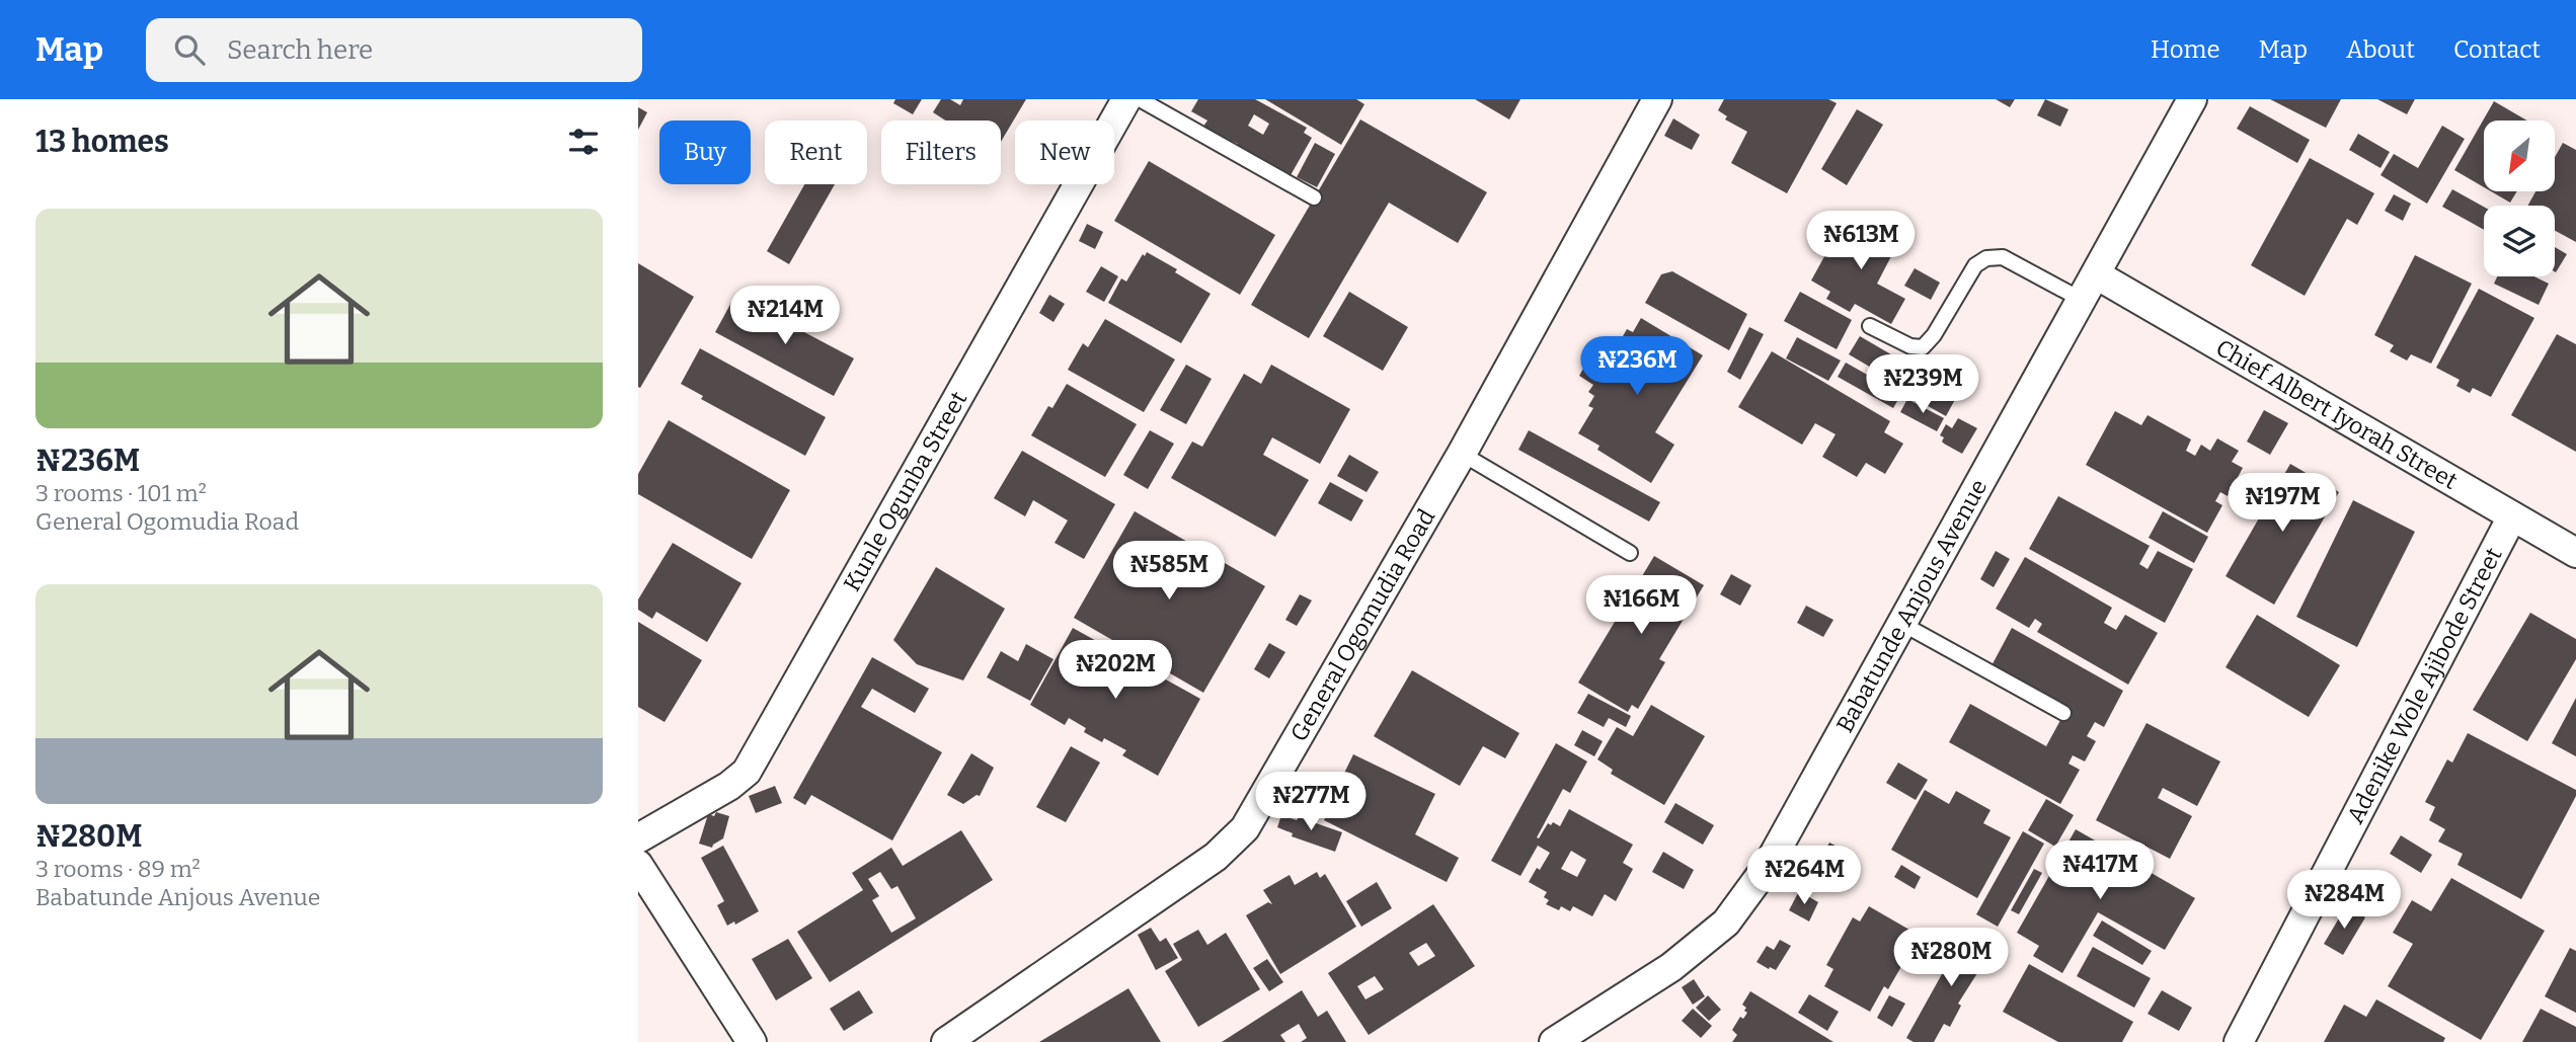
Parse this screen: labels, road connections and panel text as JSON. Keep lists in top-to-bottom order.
{
  "streets": {
    "street": [
      "Chief Albert Iyorah Street",
      "Kunle Ogunba Street",
      "Babatunde Anjous Avenue",
      "General Ogomudia Road",
      "Adenike Wole Ajibode Street"
    ]
  },
  "crossings": [
    ["Chief Albert Iyorah Street", "Babatunde Anjous Avenue"],
    ["Chief Albert Iyorah Street", "Adenike Wole Ajibode Street"]
  ],
  "north": "bottom left",
  "page": {
    "header": "Map",
    "search": "Search here",
    "nav": [
      "Home",
      "Map",
      "About",
      "Contact"
    ],
    "heading": "13 homes",
    "chip": [
      "Buy",
      "Rent",
      "Filters",
      "New"
    ],
    "list": [
      {
        "name": "₦236M",
        "note": "3 rooms · 101 m² · General Ogomudia Road"
      },
      {
        "name": "₦280M",
        "note": "3 rooms · 89 m² · Babatunde Anjous Avenue"
      }
    ],
    "price": [
      "₦613M",
      "₦214M",
      "₦236M",
      "₦239M",
      "₦197M",
      "₦585M",
      "₦166M",
      "₦202M",
      "₦277M",
      "₦417M",
      "₦264M",
      "₦284M",
      "₦280M"
    ]
  }
}
